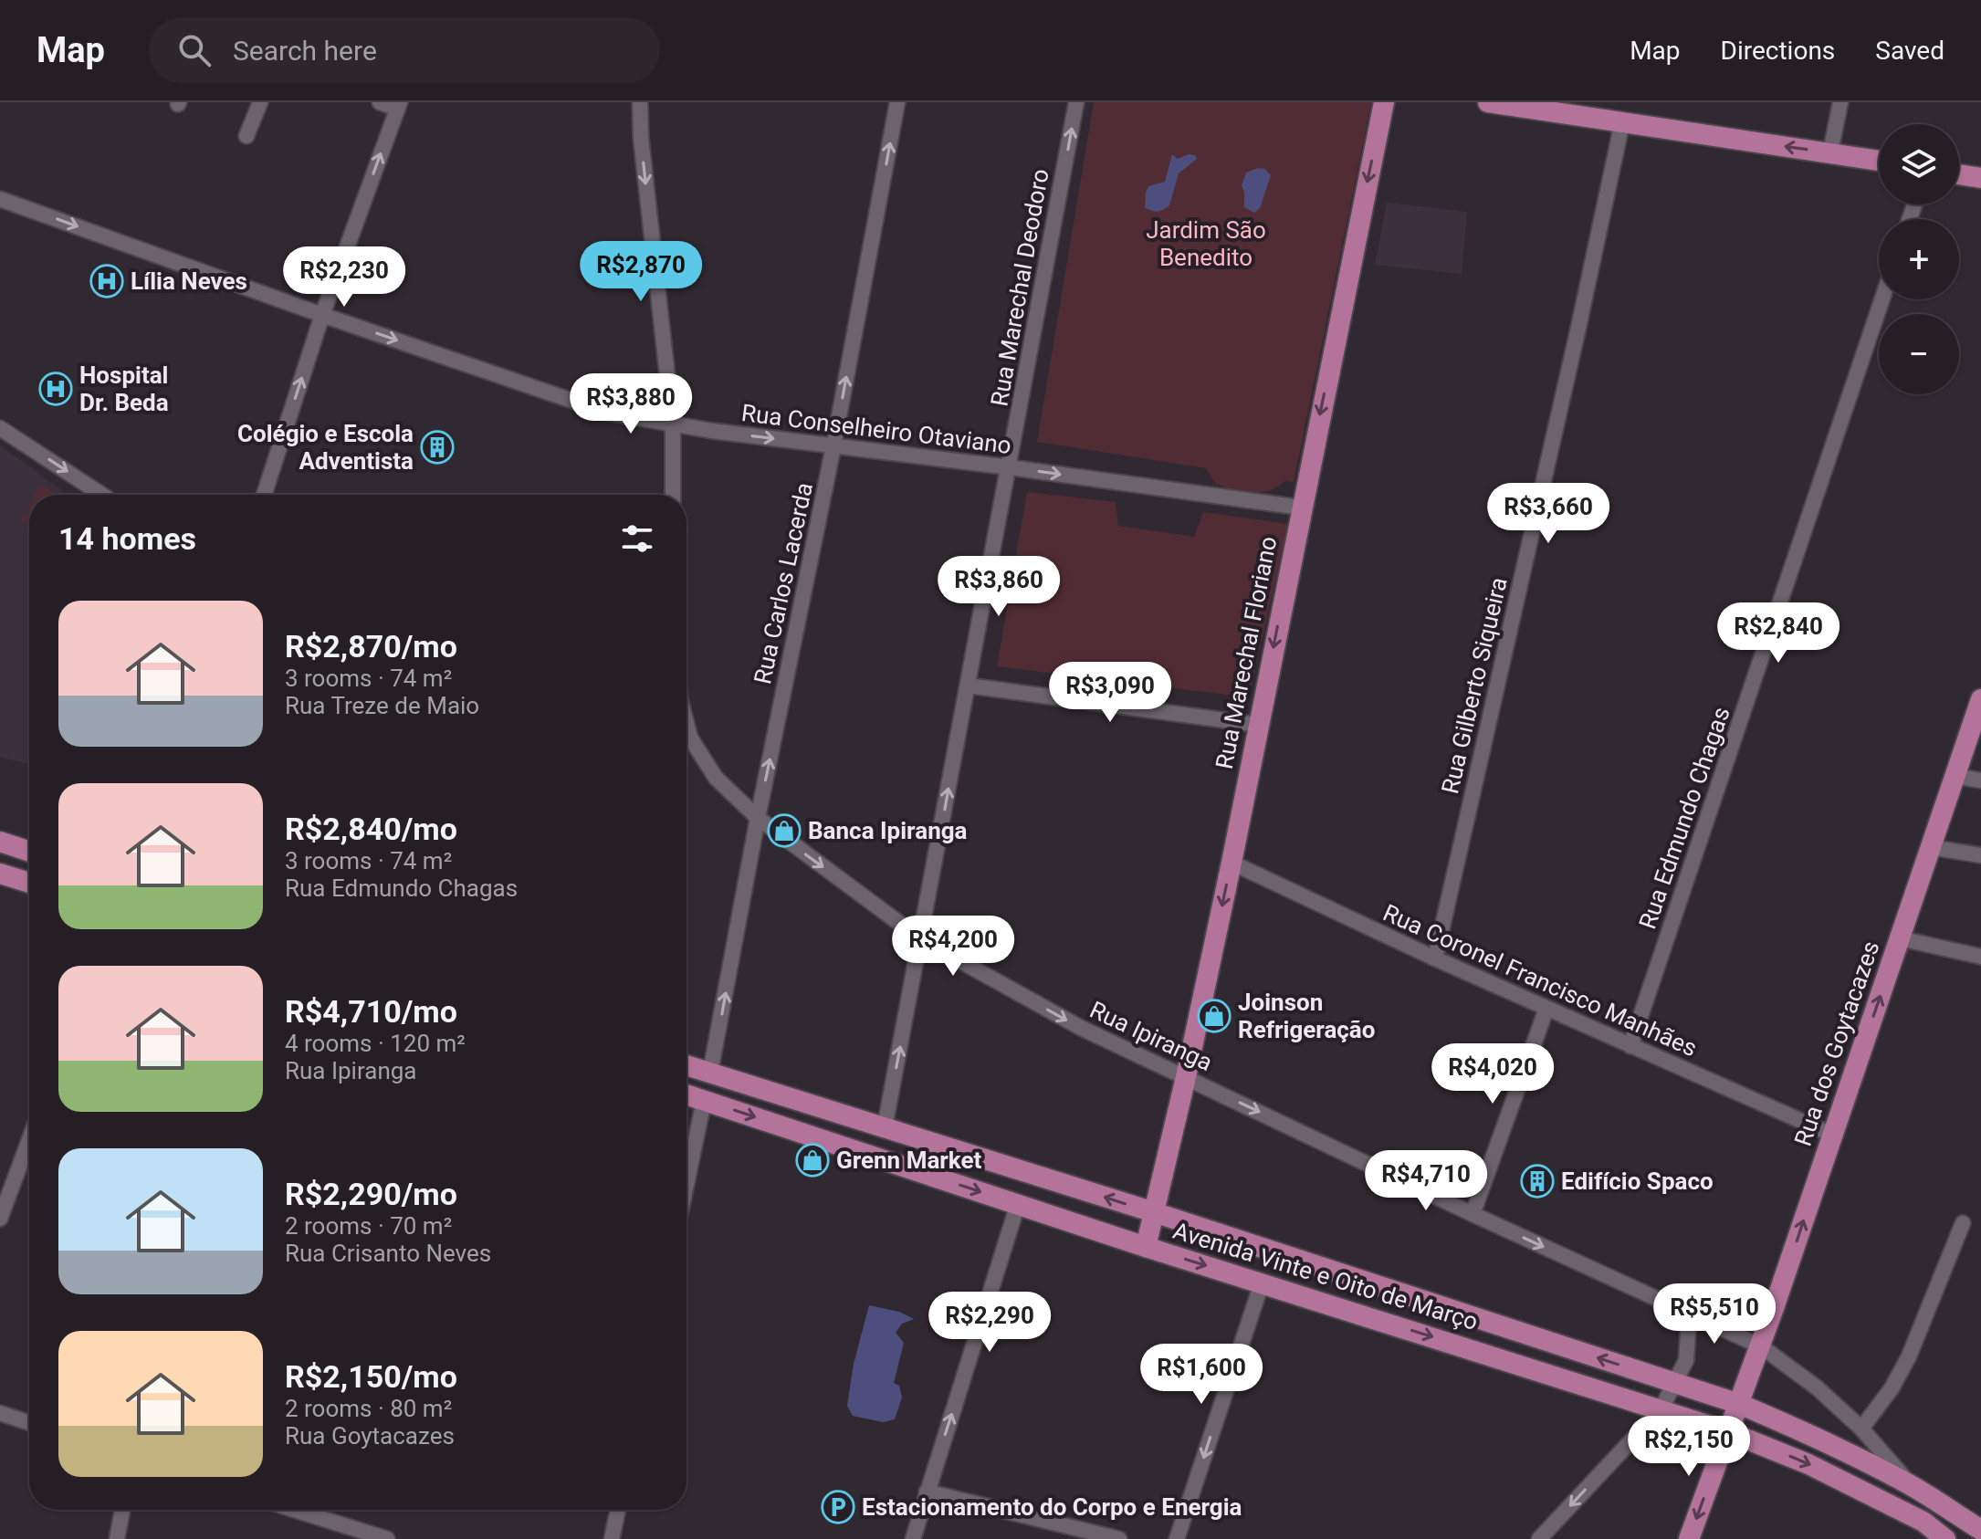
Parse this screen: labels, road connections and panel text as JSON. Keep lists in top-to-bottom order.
{
  "streets": {
    "main road": ["Rua Marechal Floriano", "Rua dos Goytacazes", "Avenida Vinte e Oito de Março"],
    "street": [
      "Rua Marechal Deodoro",
      "Rua Conselheiro Otaviano",
      "Rua Carlos Lacerda",
      "Rua Gilberto Siqueira",
      "Rua Edmundo Chagas",
      "Rua Coronel Francisco Manhães",
      "Rua Ipiranga"
    ]
  },
  "crossings": [
    ["Rua Marechal Deodoro", "Rua Conselheiro Otaviano"],
    ["Rua Marechal Deodoro", "Rua Ipiranga"],
    ["Rua Marechal Deodoro", "Avenida Vinte e Oito de Março"],
    ["Rua Conselheiro Otaviano", "Rua Carlos Lacerda"],
    ["Rua Conselheiro Otaviano", "Rua Marechal Floriano"],
    ["Rua Carlos Lacerda", "Rua Ipiranga"],
    ["Rua Carlos Lacerda", "Avenida Vinte e Oito de Março"],
    ["Rua Marechal Floriano", "Rua Coronel Francisco Manhães"],
    ["Rua Marechal Floriano", "Rua Ipiranga"],
    ["Rua Marechal Floriano", "Avenida Vinte e Oito de Março"],
    ["Rua Gilberto Siqueira", "Rua Coronel Francisco Manhães"],
    ["Rua Edmundo Chagas", "Rua Coronel Francisco Manhães"],
    ["Rua Coronel Francisco Manhães", "Rua dos Goytacazes"],
    ["Rua Ipiranga", "Rua dos Goytacazes"],
    ["Rua dos Goytacazes", "Avenida Vinte e Oito de Março"]
  ],
  "one_way": [
    "Rua Marechal Deodoro",
    "Rua Conselheiro Otaviano",
    "Rua Carlos Lacerda",
    "Rua Marechal Floriano",
    "Rua Ipiranga"
  ],
  "parks": ["Jardim São Benedito"],
  "places": {
    "hospital": ["Lília Neves", "Hospital Dr. Beda"],
    "building": ["Colégio e Escola Adventista", "Edifício Spaco"],
    "shop": ["Banca Ipiranga", "Joinson Refrigeração", "Grenn Market"],
    "parking": ["Estacionamento do Corpo e Energia"]
  },
  "page": {
    "header": "Map",
    "search": "Search here",
    "nav": ["Map", "Directions", "Saved"],
    "map_buttons": ["+", "−"],
    "price": [
      "R$2,870",
      "R$2,230",
      "R$3,880",
      "R$3,660",
      "R$3,860",
      "R$2,840",
      "R$3,090",
      "R$4,200",
      "R$4,020",
      "R$4,710",
      "R$5,510",
      "R$2,290",
      "R$1,600",
      "R$2,150"
    ],
    "heading": "14 homes",
    "list": [
      {
        "name": "R$2,870/mo",
        "note": "3 rooms · 74 m² · Rua Treze de Maio"
      },
      {
        "name": "R$2,840/mo",
        "note": "3 rooms · 74 m² · Rua Edmundo Chagas"
      },
      {
        "name": "R$4,710/mo",
        "note": "4 rooms · 120 m² · Rua Ipiranga"
      },
      {
        "name": "R$2,290/mo",
        "note": "2 rooms · 70 m² · Rua Crisanto Neves"
      },
      {
        "name": "R$2,150/mo",
        "note": "2 rooms · 80 m² · Rua Goytacazes"
      }
    ]
  }
}
